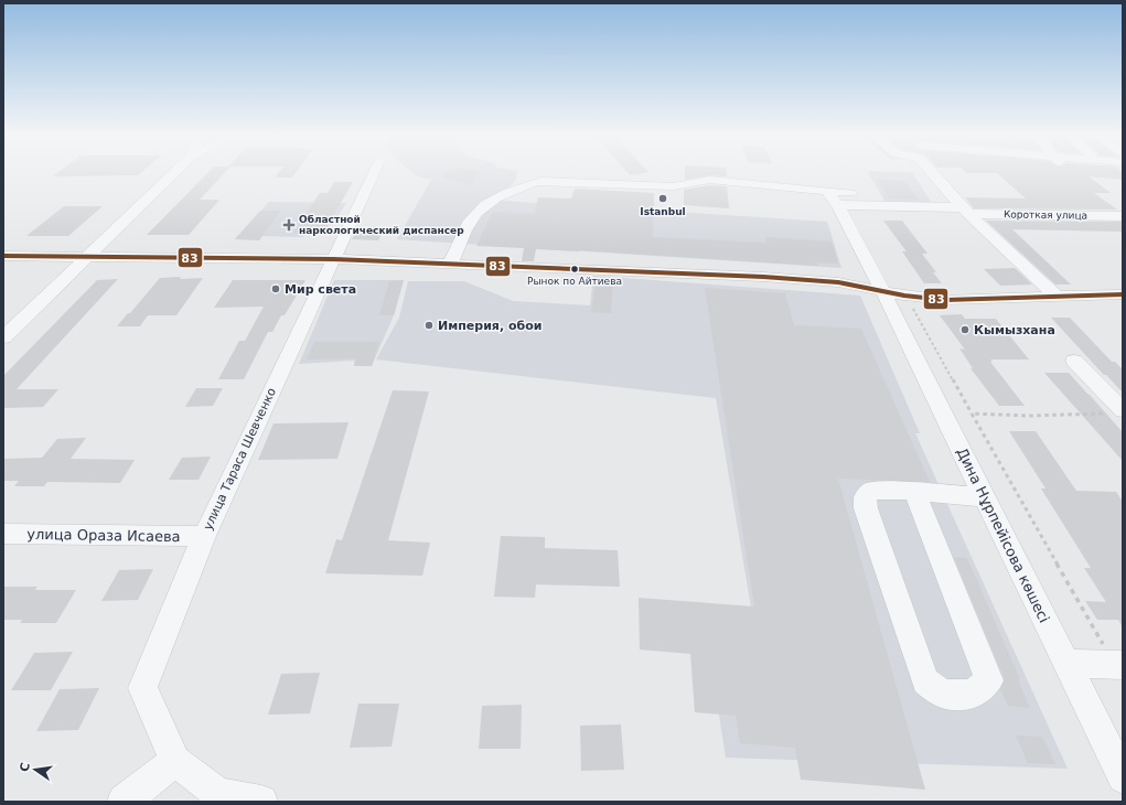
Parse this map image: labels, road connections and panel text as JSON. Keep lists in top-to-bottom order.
{
  "streets": {
    "street": [
      "Короткая улица",
      "улица Тараса Шевченко",
      "улица Ораза Исаева",
      "Дина Нұрпейісова көшесі"
    ]
  },
  "crossings": [
    ["Короткая улица", "Дина Нұрпейісова көшесі"],
    ["улица Тараса Шевченко", "улица Ораза Исаева"]
  ],
  "places": {
    "other": [
      "Istanbul",
      "Рынок по Айтиева",
      "Мир света",
      "Империя, обои",
      "Кымызхана"
    ],
    "health": ["Областной наркологический диспансер"]
  },
  "lines": ["transit line 83"],
  "north": "left"
}
